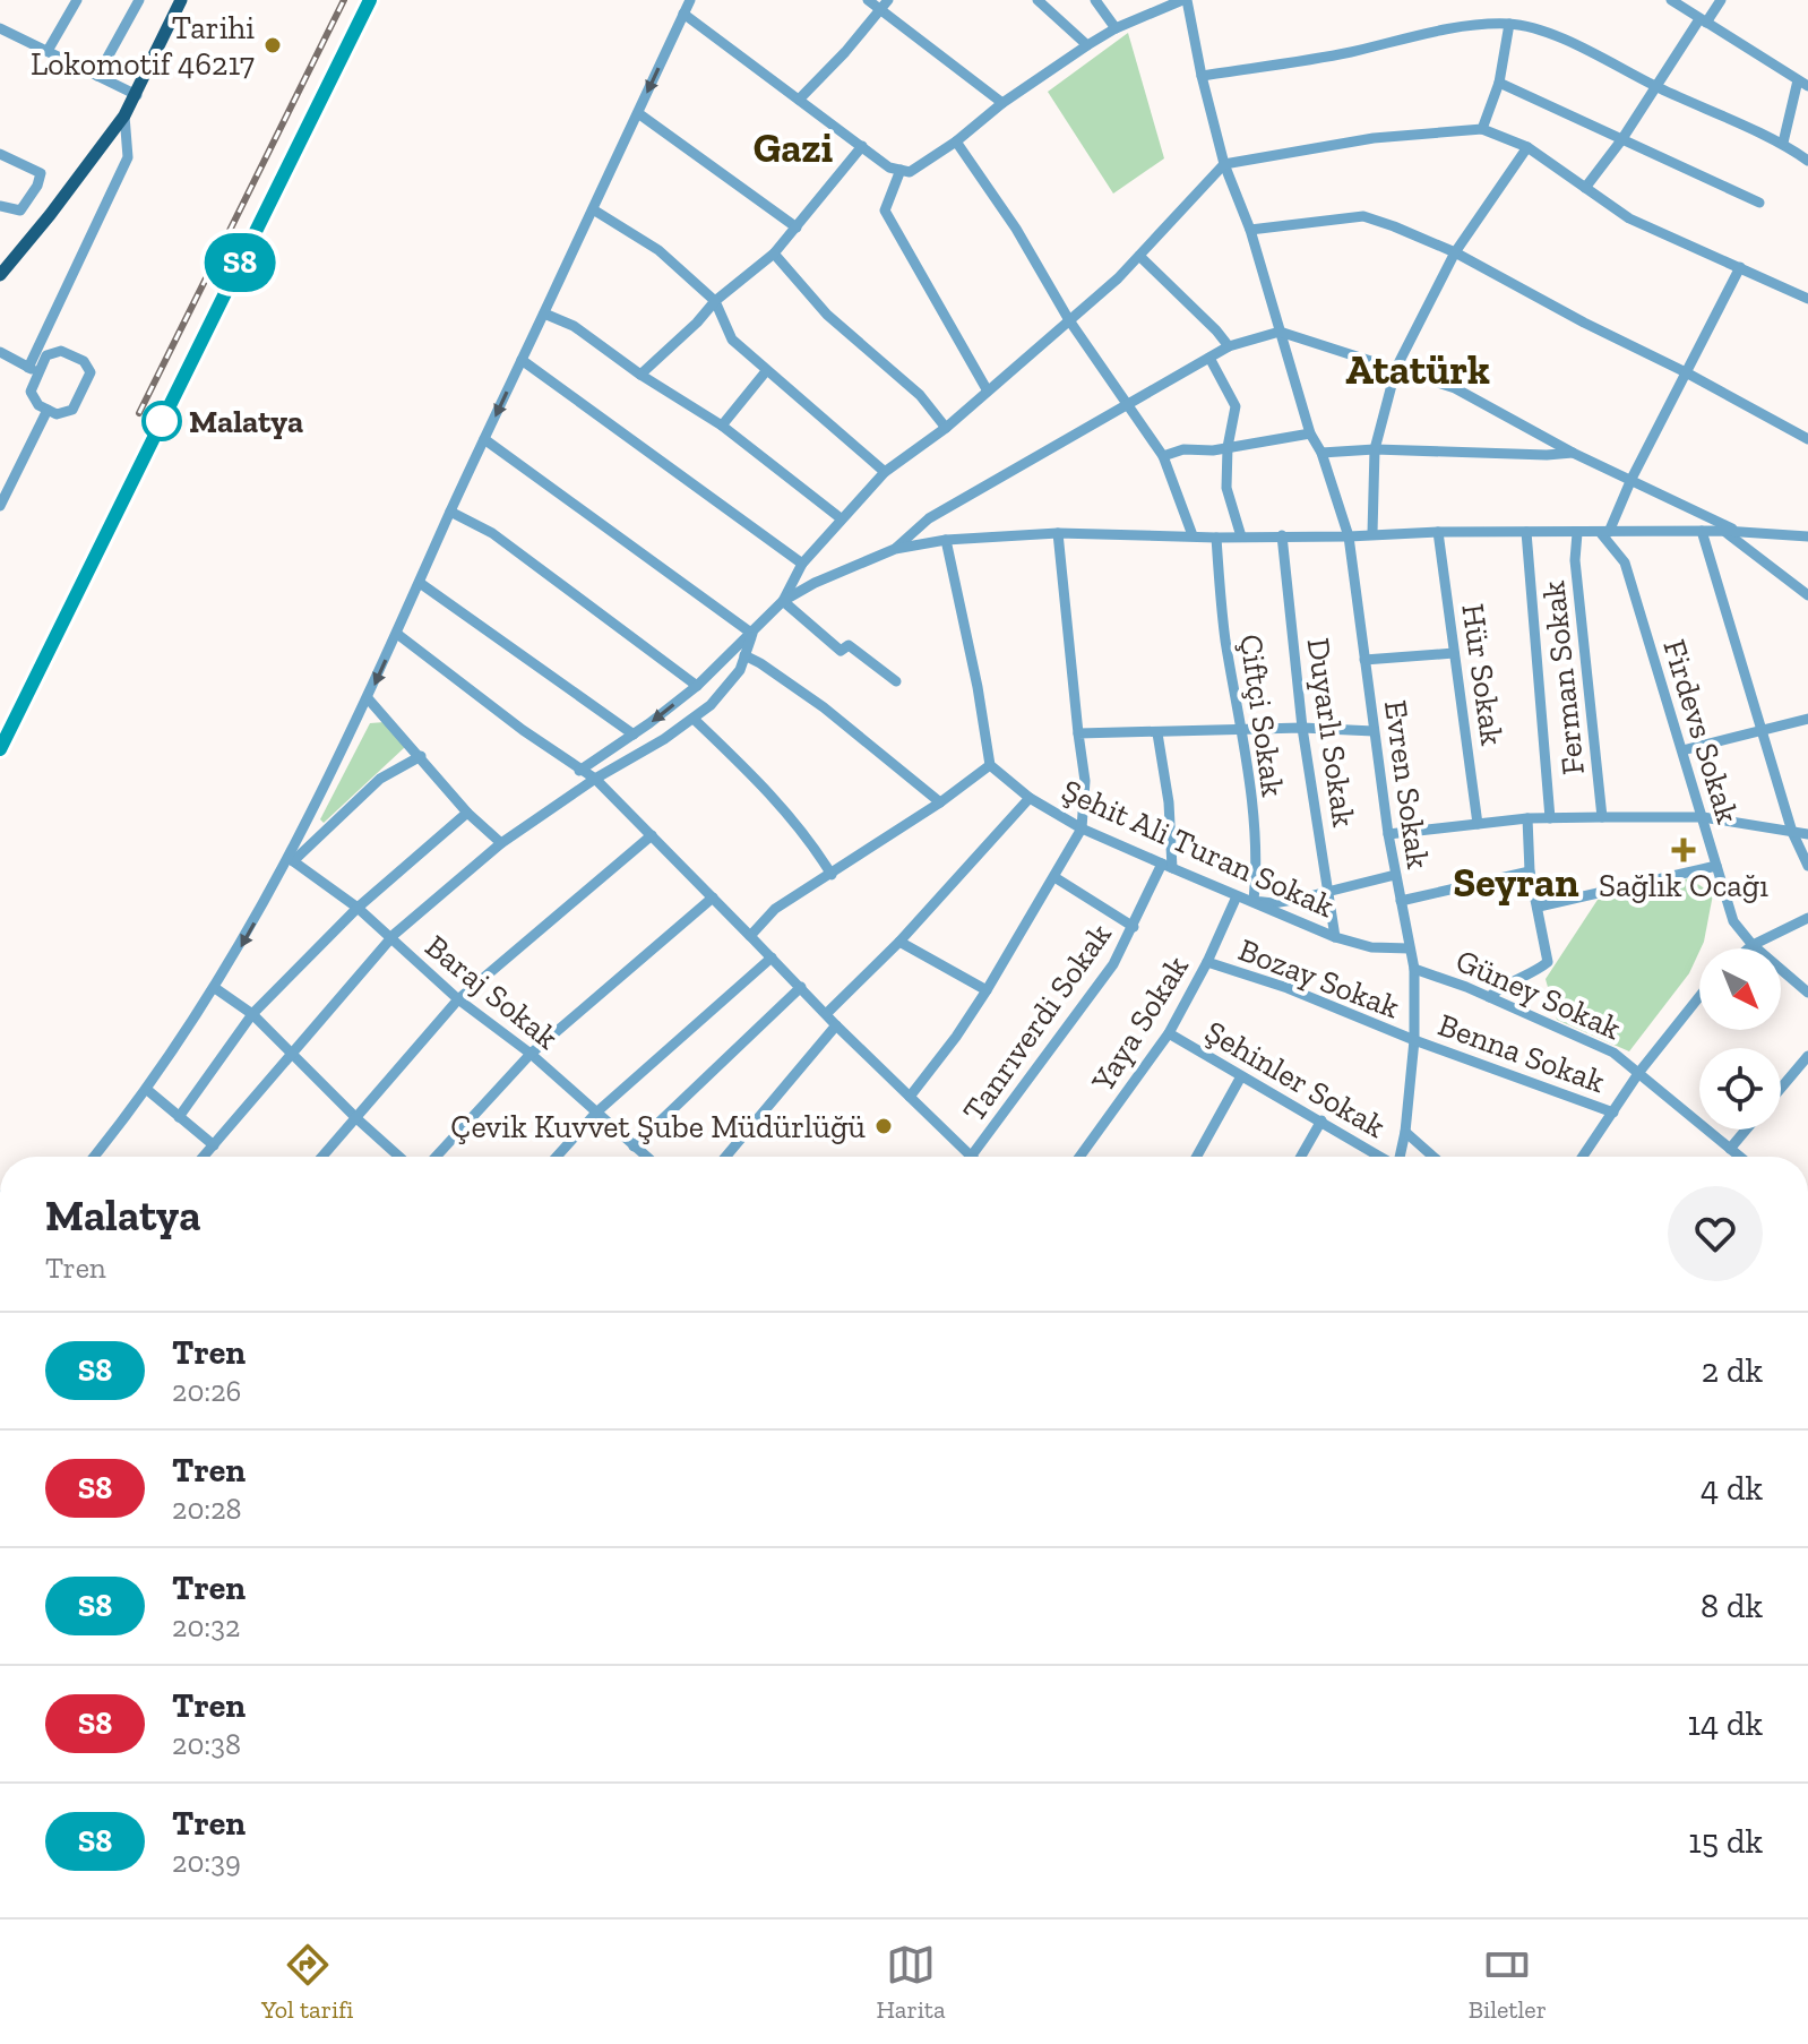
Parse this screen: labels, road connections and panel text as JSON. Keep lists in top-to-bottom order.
{
  "streets": {
    "street": [
      "Hür Sokak",
      "Ferman Sokak",
      "Çiftçi Sokak",
      "Firdevs Sokak",
      "Duyarlı Sokak",
      "Evren Sokak",
      "Şehit Ali Turan Sokak",
      "Bozay Sokak",
      "Baraj Sokak",
      "Güney Sokak",
      "Tanrıverdi Sokak",
      "Yaya Sokak",
      "Benna Sokak",
      "Şehinler Sokak"
    ]
  },
  "crossings": [
    ["Çiftçi Sokak", "Şehit Ali Turan Sokak"],
    ["Duyarlı Sokak", "Şehit Ali Turan Sokak"],
    ["Evren Sokak", "Şehit Ali Turan Sokak"],
    ["Evren Sokak", "Bozay Sokak"],
    ["Evren Sokak", "Güney Sokak"],
    ["Evren Sokak", "Benna Sokak"],
    ["Şehit Ali Turan Sokak", "Tanrıverdi Sokak"],
    ["Şehit Ali Turan Sokak", "Yaya Sokak"],
    ["Bozay Sokak", "Yaya Sokak"],
    ["Bozay Sokak", "Benna Sokak"],
    ["Yaya Sokak", "Şehinler Sokak"]
  ],
  "districts": ["Gazi", "Atatürk", "Seyran"],
  "places": {
    "other": ["Tarihi Lokomotif 46217", "Malatya", "Çevik Kuvvet Şube Müdürlüğü"],
    "health": ["Sağlık Ocağı"]
  },
  "north": "bottom right",
  "page": {
    "on_map": "S8",
    "heading": ["Malatya", "Tren"],
    "list": [
      {
        "mark": "S8",
        "name": "Tren",
        "note": "20:26",
        "value": "2 dk"
      },
      {
        "mark": "S8",
        "name": "Tren",
        "note": "20:28",
        "value": "4 dk"
      },
      {
        "mark": "S8",
        "name": "Tren",
        "note": "20:32",
        "value": "8 dk"
      },
      {
        "mark": "S8",
        "name": "Tren",
        "note": "20:38",
        "value": "14 dk"
      },
      {
        "mark": "S8",
        "name": "Tren",
        "note": "20:39",
        "value": "15 dk"
      }
    ],
    "tabs": ["Yol tarifi", "Harita", "Biletler"]
  }
}
